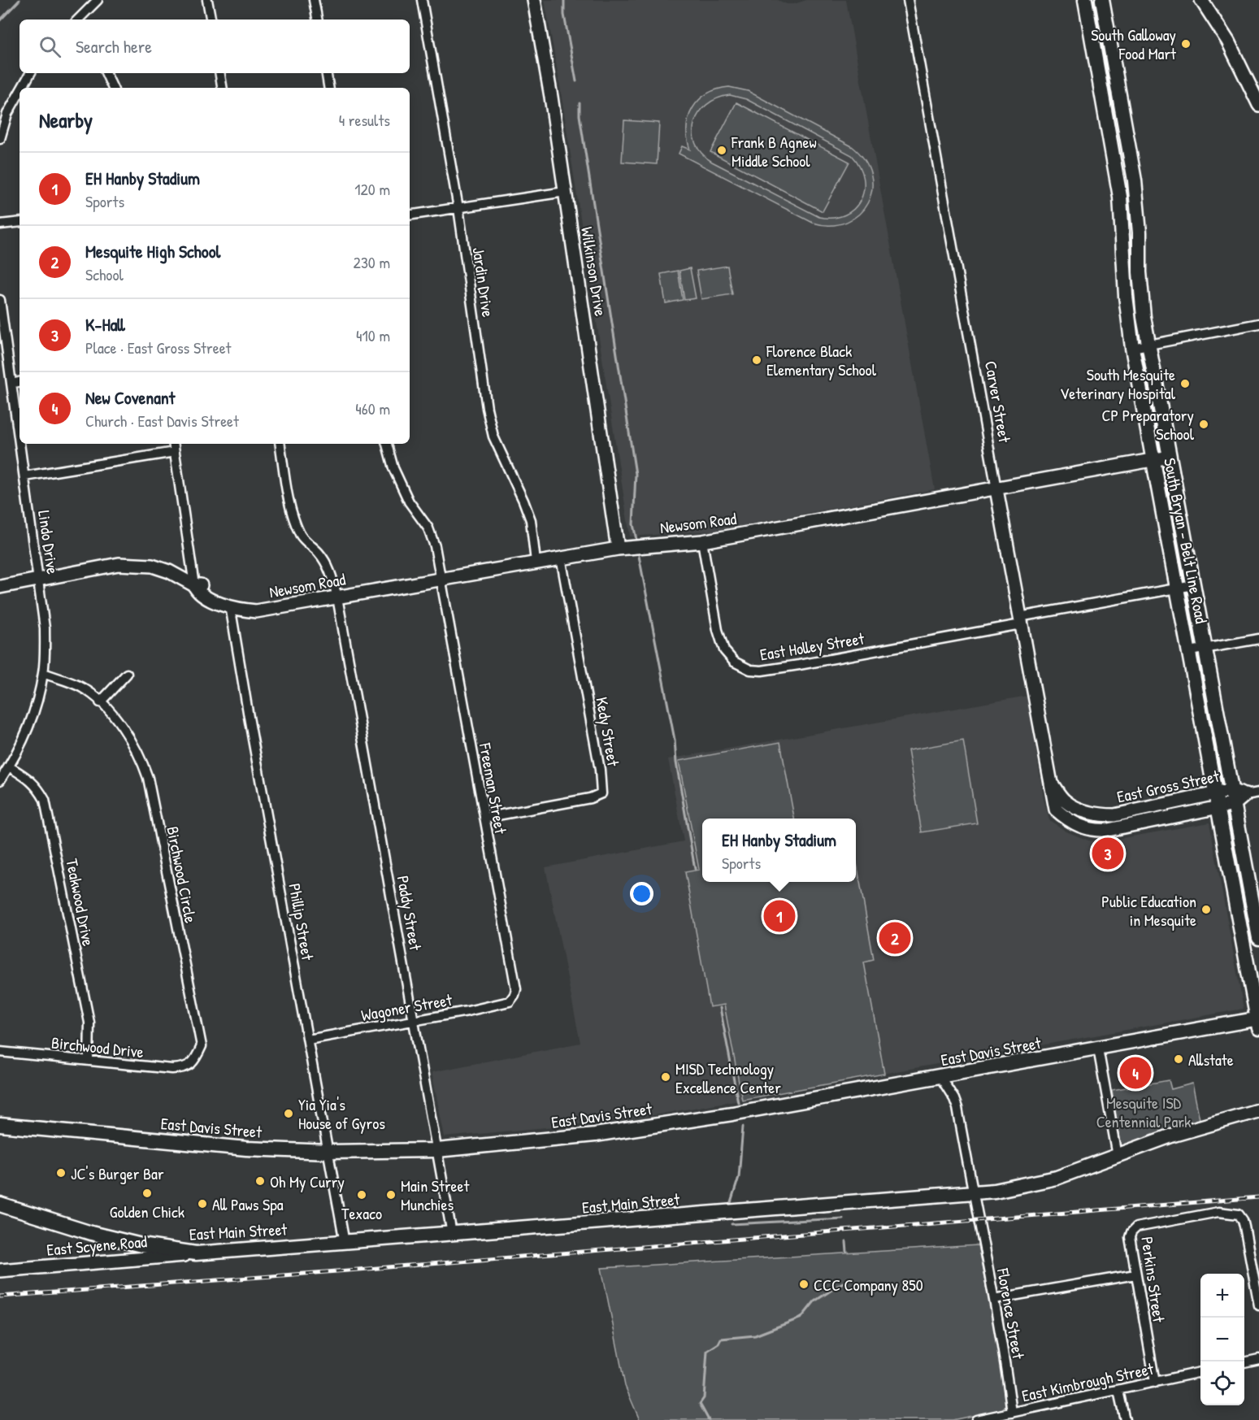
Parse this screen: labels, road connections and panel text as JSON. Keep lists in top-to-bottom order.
{
  "streets": {
    "main road": ["South Bryan - Belt Line Road", "East Davis Street", "East Main Street"],
    "street": [
      "Wilkinson Drive",
      "Jardin Drive",
      "Carver Street",
      "Newsom Road",
      "Lindo Drive",
      "East Holley Street",
      "Kedy Street",
      "East Gross Street",
      "Freeman Street",
      "Birchwood Circle",
      "Teakwood Drive",
      "Paddy Street",
      "Phillip Street",
      "Wagoner Street",
      "Birchwood Drive",
      "East Scyene Road",
      "Perkins Street",
      "Florence Street",
      "East Kimbrough Street"
    ]
  },
  "crossings": [
    ["Wilkinson Drive", "Newsom Road"],
    ["Jardin Drive", "Newsom Road"],
    ["Carver Street", "Newsom Road"],
    ["Carver Street", "East Holley Street"],
    ["Carver Street", "East Gross Street"],
    ["Newsom Road", "South Bryan - Belt Line Road"],
    ["Newsom Road", "Lindo Drive"],
    ["Newsom Road", "East Holley Street"],
    ["Newsom Road", "Kedy Street"],
    ["Newsom Road", "Freeman Street"],
    ["Newsom Road", "Paddy Street"],
    ["Newsom Road", "Phillip Street"],
    ["South Bryan - Belt Line Road", "East Holley Street"],
    ["South Bryan - Belt Line Road", "East Gross Street"],
    ["South Bryan - Belt Line Road", "East Davis Street"],
    ["Lindo Drive", "Birchwood Circle"],
    ["Lindo Drive", "Teakwood Drive"],
    ["Kedy Street", "Freeman Street"],
    ["Freeman Street", "Wagoner Street"],
    ["Birchwood Circle", "Birchwood Drive"],
    ["Teakwood Drive", "Birchwood Drive"],
    ["Paddy Street", "Wagoner Street"],
    ["Paddy Street", "East Davis Street"],
    ["Paddy Street", "East Main Street"],
    ["Phillip Street", "Wagoner Street"],
    ["Phillip Street", "East Davis Street"],
    ["Phillip Street", "East Main Street"],
    ["East Main Street", "East Scyene Road"],
    ["East Main Street", "Florence Street"],
    ["Perkins Street", "East Kimbrough Street"],
    ["Florence Street", "East Kimbrough Street"]
  ],
  "parks": ["Mesquite ISD Centennial Park"],
  "places": [
    "South Galloway Food Mart",
    "Frank B Agnew Middle School",
    "Florence Black Elementary School",
    "South Mesquite Veterinary Hospital",
    "CP Preparatory School",
    "Public Education in Mesquite",
    "Allstate",
    "MISD Technology Excellence Center",
    "Yia Yia's House of Gyros",
    "JC's Burger Bar",
    "Oh My Curry",
    "Golden Chick",
    "Texaco",
    "Main Street Munchies",
    "All Paws Spa",
    "CCC Company 850"
  ],
  "page": {
    "search": "Search here",
    "heading": ["Nearby", "4 results"],
    "list": [
      {
        "mark": "1",
        "name": "EH Hanby Stadium",
        "note": "Sports",
        "value": "120 m"
      },
      {
        "mark": "2",
        "name": "Mesquite High School",
        "note": "School",
        "value": "230 m"
      },
      {
        "mark": "3",
        "name": "K-Hall",
        "note": "Place · East Gross Street",
        "value": "410 m"
      },
      {
        "mark": "4",
        "name": "New Covenant",
        "note": "Church · East Davis Street",
        "value": "460 m"
      }
    ],
    "popup": ["EH Hanby Stadium", "Sports"],
    "pins": [
      "3",
      "1",
      "2",
      "4"
    ],
    "map_buttons": ["+", "−"]
  }
}
